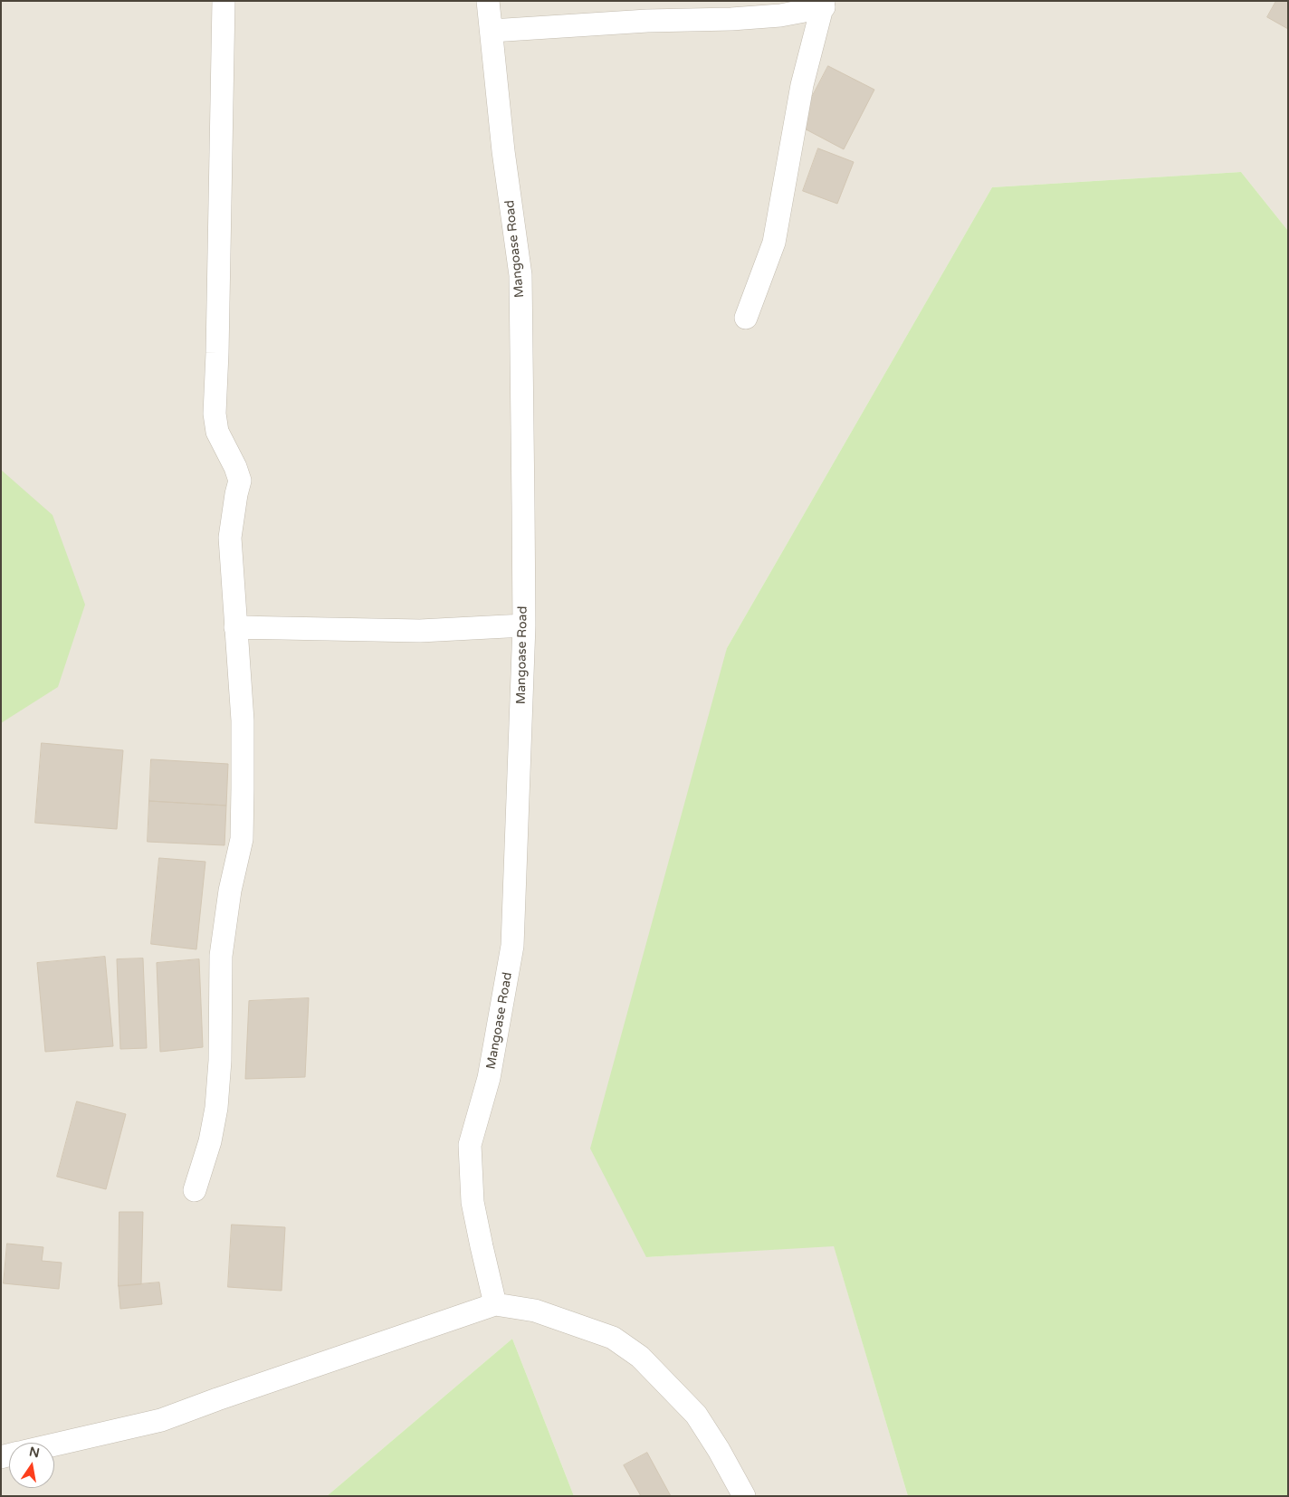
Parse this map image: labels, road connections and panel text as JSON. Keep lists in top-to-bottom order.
{
  "streets": {
    "street": ["Mangoase Road"]
  },
  "north": "top"
}
